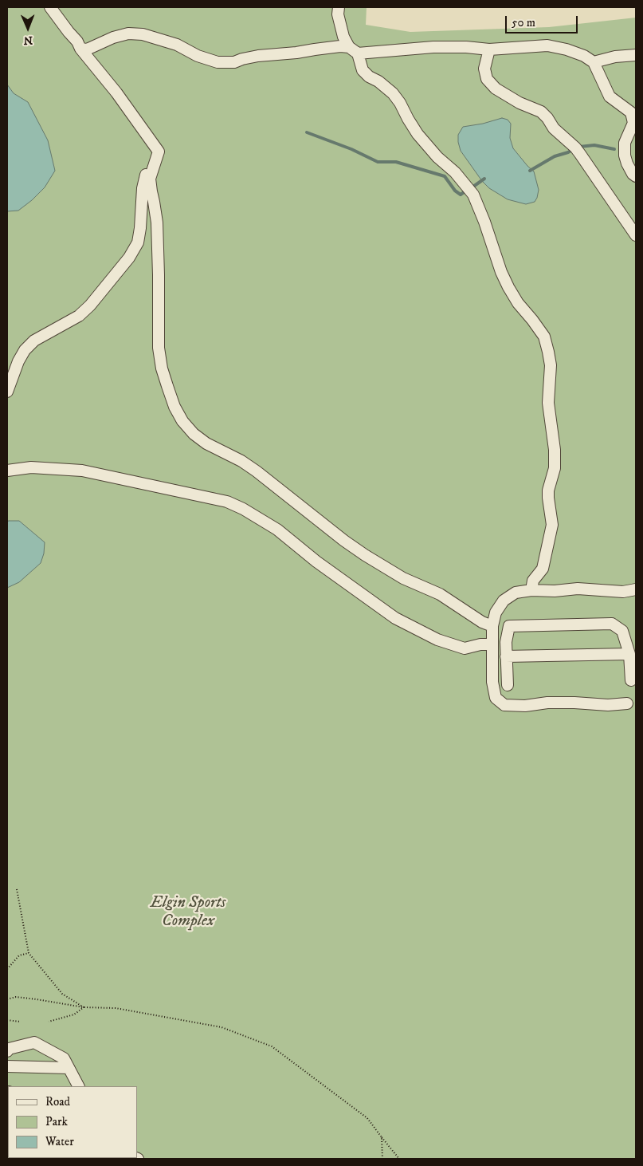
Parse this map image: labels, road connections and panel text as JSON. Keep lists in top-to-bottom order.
{
  "parks": ["Elgin Sports Complex"],
  "legend": ["Road", "Park", "Water"],
  "scale_bar": "50 m",
  "north": "bottom"
}
